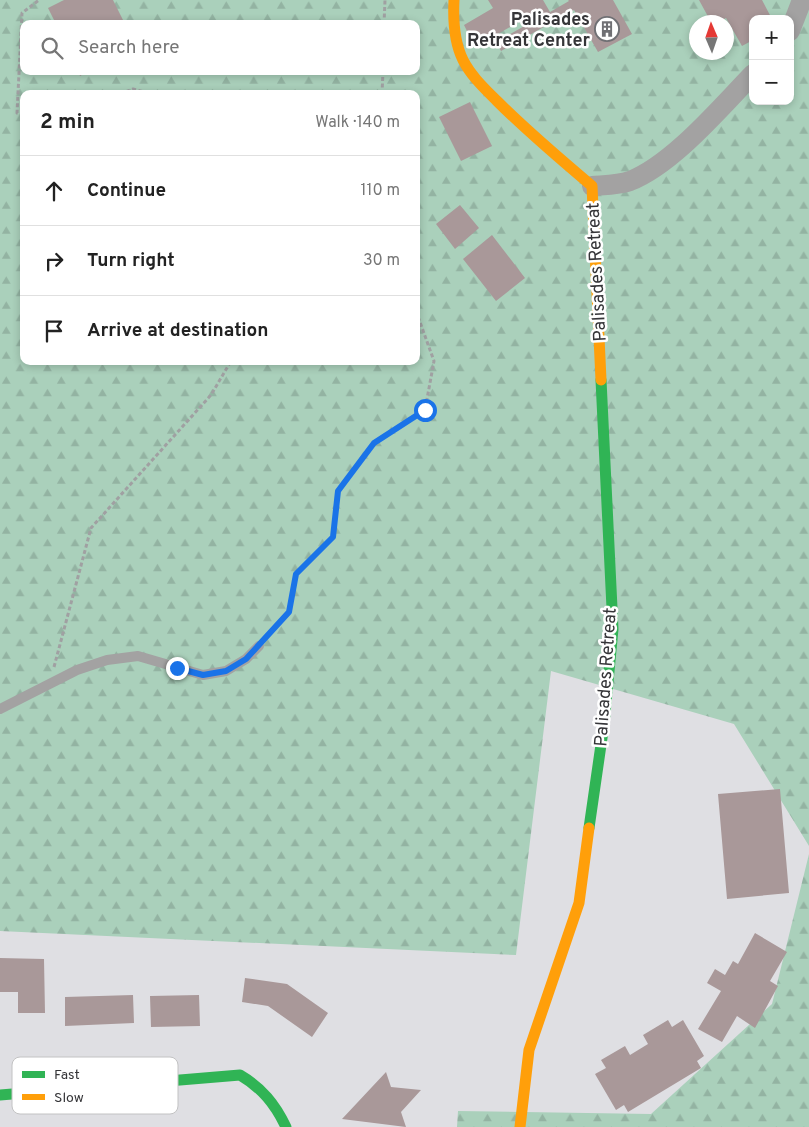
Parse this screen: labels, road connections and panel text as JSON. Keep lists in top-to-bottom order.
{
  "streets": {
    "street": ["Palisades Retreat"]
  },
  "places": {
    "building": ["Palisades Retreat Center"]
  },
  "legend": ["Fast", "Slow"],
  "north": "top",
  "page": {
    "map_buttons": ["+", "−"],
    "search": "Search here",
    "heading": ["2 min", "Walk · 140 m"],
    "list": [
      ["Continue", "110 m"],
      ["Turn right", "30 m"],
      "Arrive at destination"
    ]
  }
}
